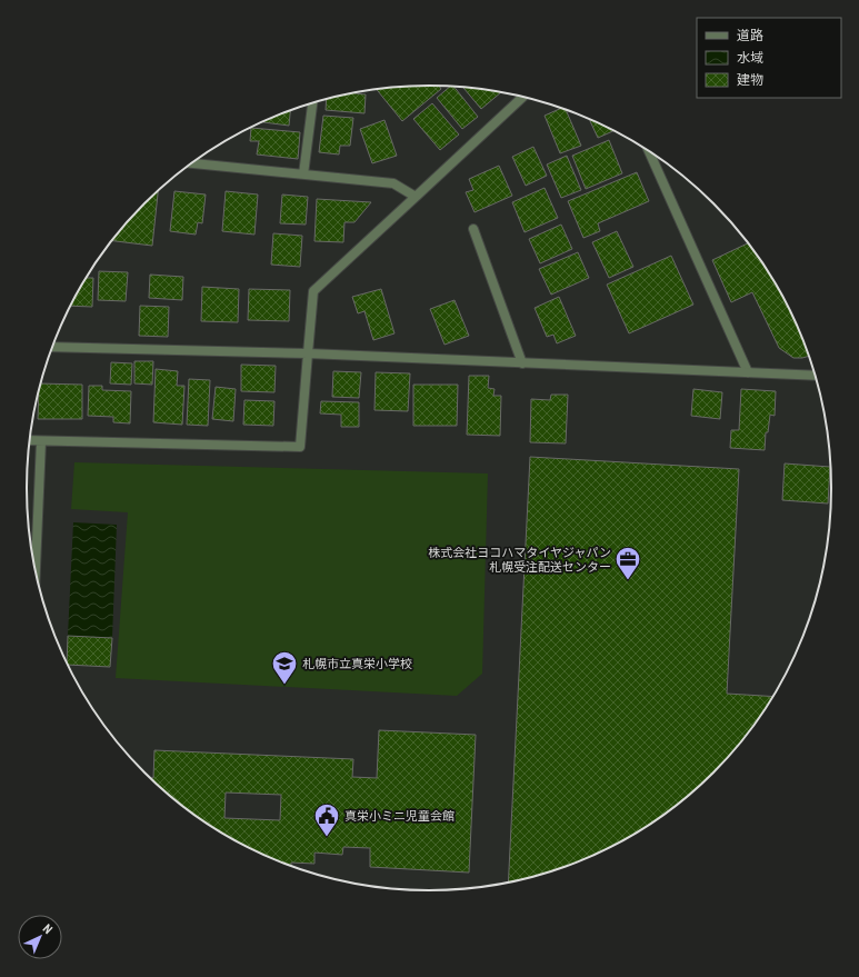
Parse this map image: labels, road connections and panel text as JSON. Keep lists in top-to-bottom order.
{
  "places": {
    "office": ["株式会社ヨコハマタイヤジャパン 札幌受注配送センター"],
    "school or university": ["札幌市立真栄小学校"],
    "public building": ["真栄小ミニ児童会館"]
  },
  "legend": ["道路", "水域", "建物"],
  "north": "top right"
}
